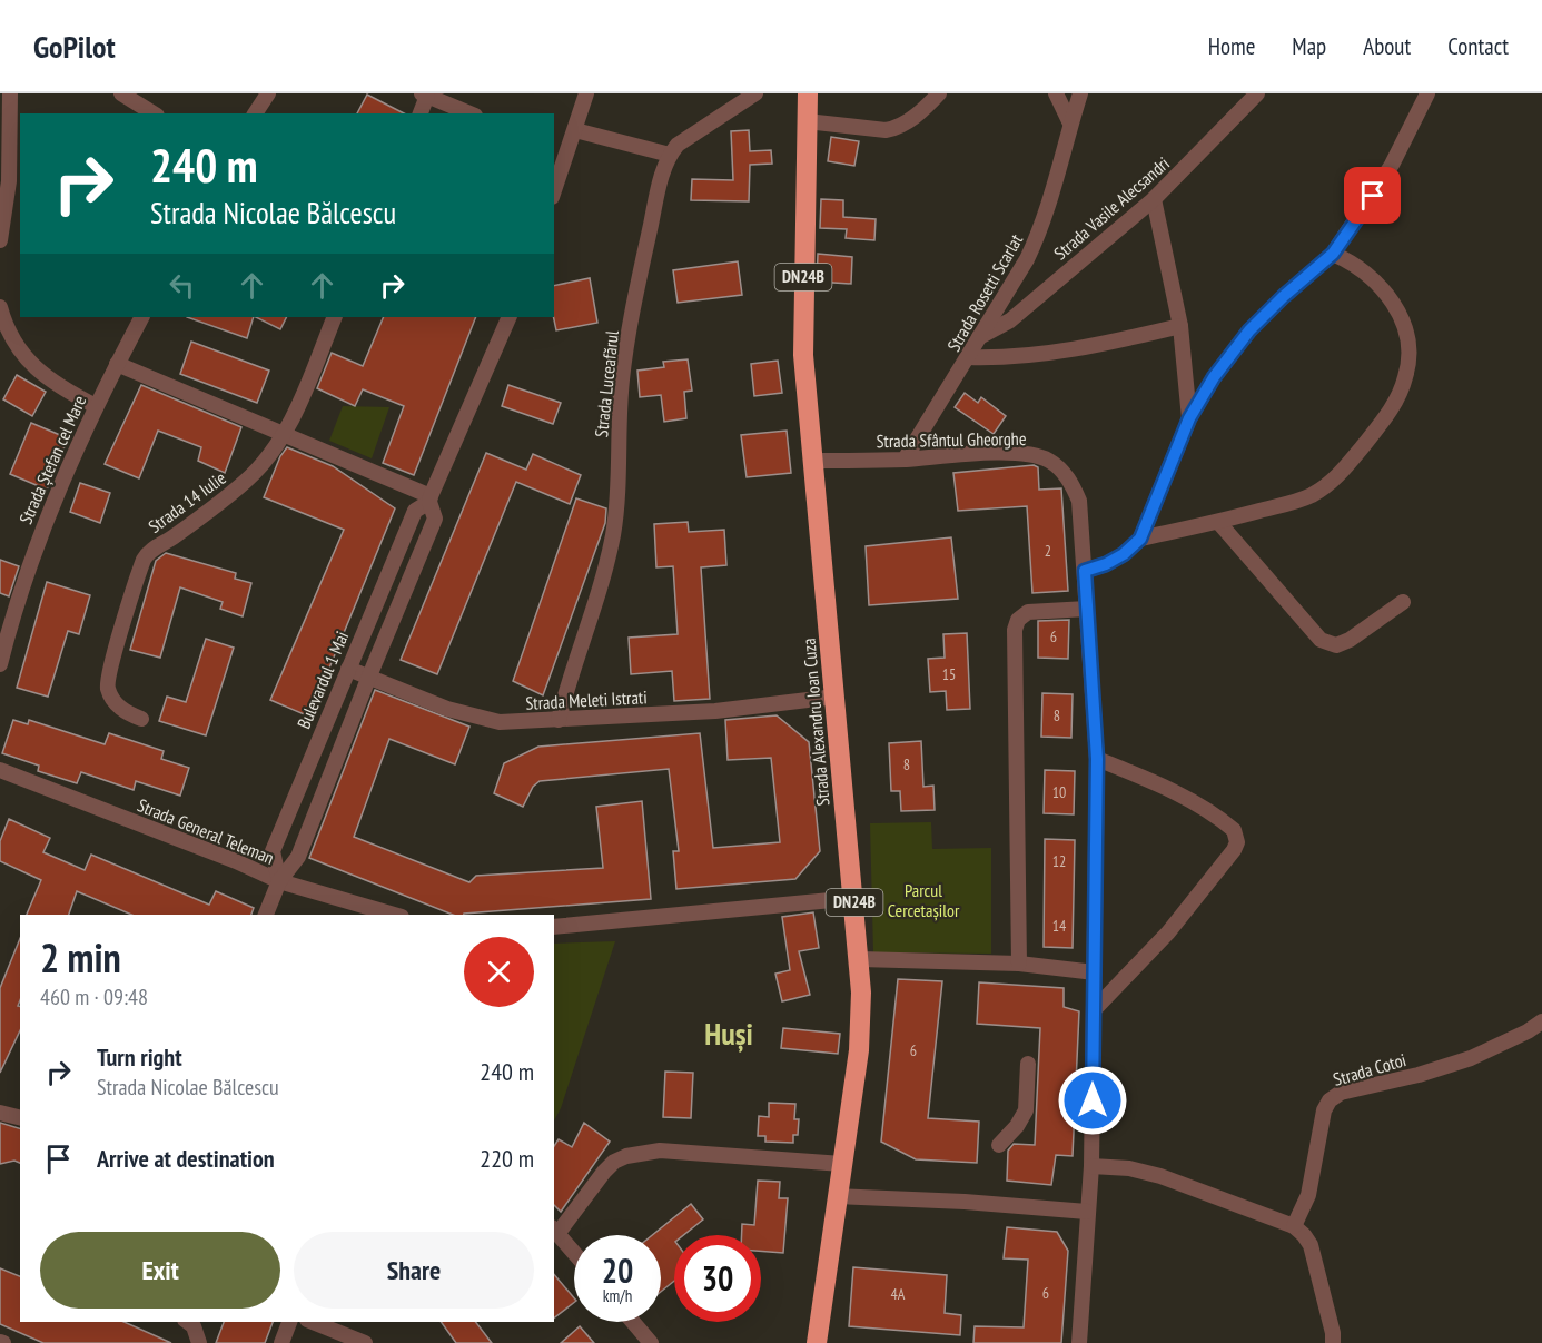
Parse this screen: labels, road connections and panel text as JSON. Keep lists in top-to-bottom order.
{
  "streets": {
    "highway": ["DN24B", "Strada Alexandru Ioan Cuza"],
    "street": [
      "Strada Vasile Alecsandri",
      "Strada Rosetti Scarlat",
      "Strada Luceafărul",
      "Strada Sfântul Gheorghe",
      "Strada Ștefan cel Mare",
      "Strada 14 Iulie",
      "Bulevardul 1 Mai",
      "Strada Meleti Istrati",
      "Strada General Teleman",
      "Strada Cotoi"
    ]
  },
  "crossings": [
    ["Strada Vasile Alecsandri", "Strada Rosetti Scarlat"],
    ["Strada Rosetti Scarlat", "Strada Sfântul Gheorghe"],
    ["Strada Luceafărul", "Strada Meleti Istrati"],
    ["Strada Sfântul Gheorghe", "Strada Alexandru Ioan Cuza"],
    ["Bulevardul 1 Mai", "Strada Meleti Istrati"],
    ["Bulevardul 1 Mai", "Strada General Teleman"],
    ["Strada Meleti Istrati", "Strada Alexandru Ioan Cuza"]
  ],
  "districts": ["Huși"],
  "parks": ["Parcul Cercetașilor"],
  "house_numbers": [
    "2",
    "6",
    "15",
    "8",
    "8",
    "10",
    "12",
    "14",
    "6",
    "6",
    "4A"
  ],
  "page": {
    "header": "GoPilot",
    "nav": [
      "Home",
      "Map",
      "About",
      "Contact"
    ],
    "turn": ["240 m", "Strada Nicolae Bălcescu"],
    "heading": ["2 min", "460 m · 09:48"],
    "list": [
      {
        "name": "Turn right",
        "note": "Strada Nicolae Bălcescu",
        "value": "240 m"
      },
      {
        "name": "Arrive at destination",
        "value": "220 m"
      }
    ],
    "buttons": ["Exit", "Share"],
    "speed": "20 km/h",
    "limit": "30"
  }
}
